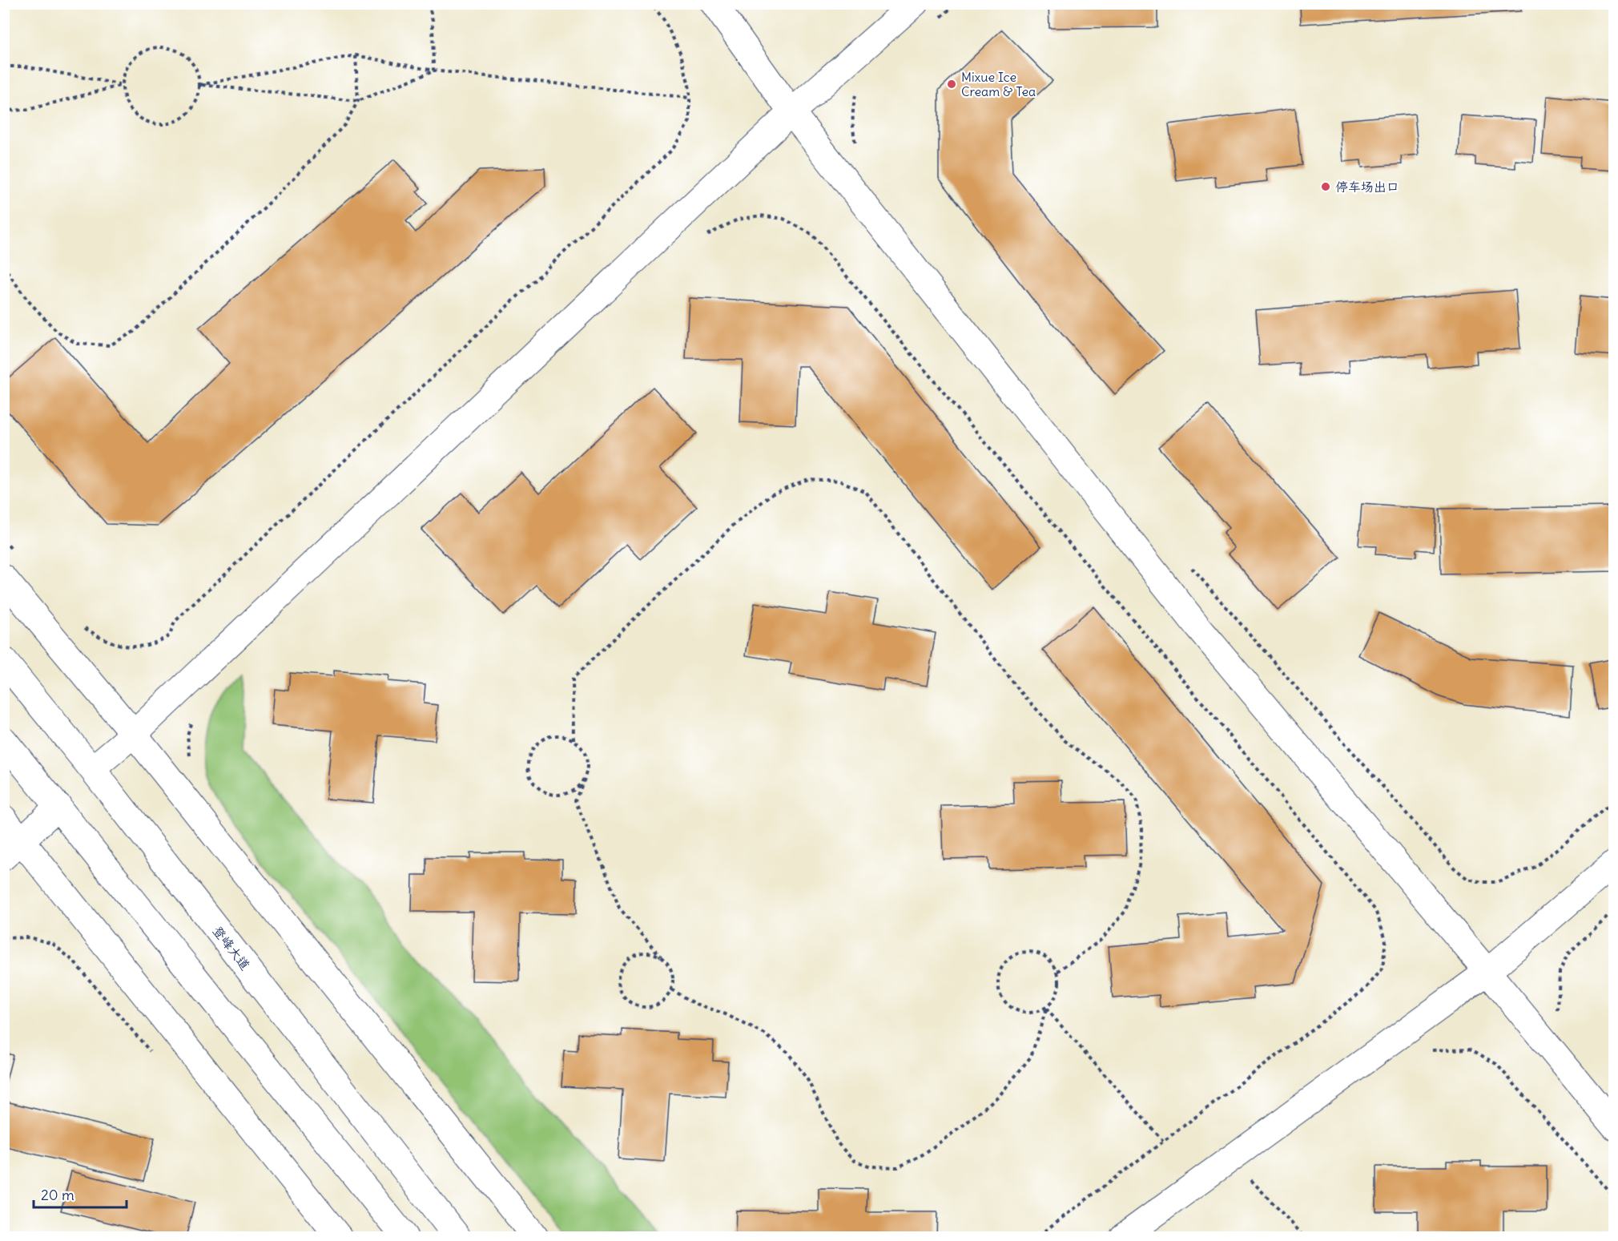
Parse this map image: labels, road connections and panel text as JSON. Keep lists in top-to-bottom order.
{
  "streets": {
    "street": ["登峰大道"]
  },
  "places": ["Mixue Ice Cream & Tea", "停车场出口"],
  "scale_bar": "20 m"
}
